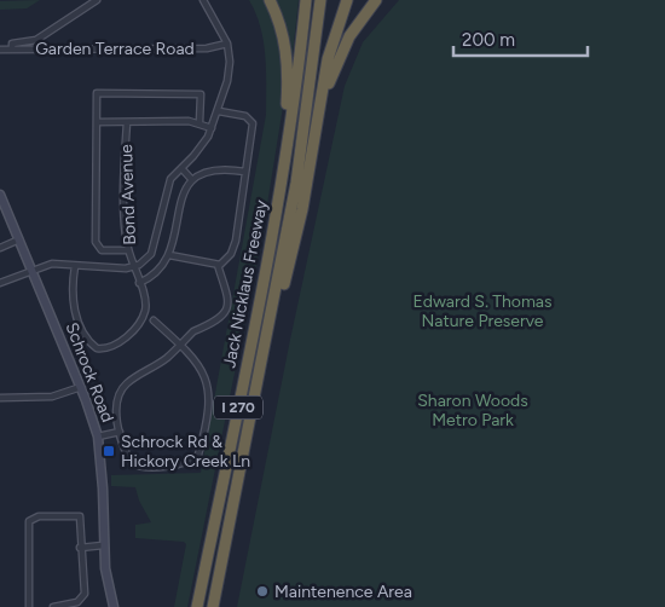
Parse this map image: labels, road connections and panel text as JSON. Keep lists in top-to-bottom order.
{
  "streets": {
    "highway": ["Jack Nicklaus Freeway", "I 270"],
    "main road": ["Schrock Road"],
    "street": ["Garden Terrace Road", "Bond Avenue"]
  },
  "parks": ["Edward S. Thomas Nature Preserve", "Sharon Woods Metro Park"],
  "places": {
    "transit": ["Schrock Rd & Hickory Creek Ln"],
    "other": ["Maintenence Area"]
  },
  "scale_bar": "200 m"
}
